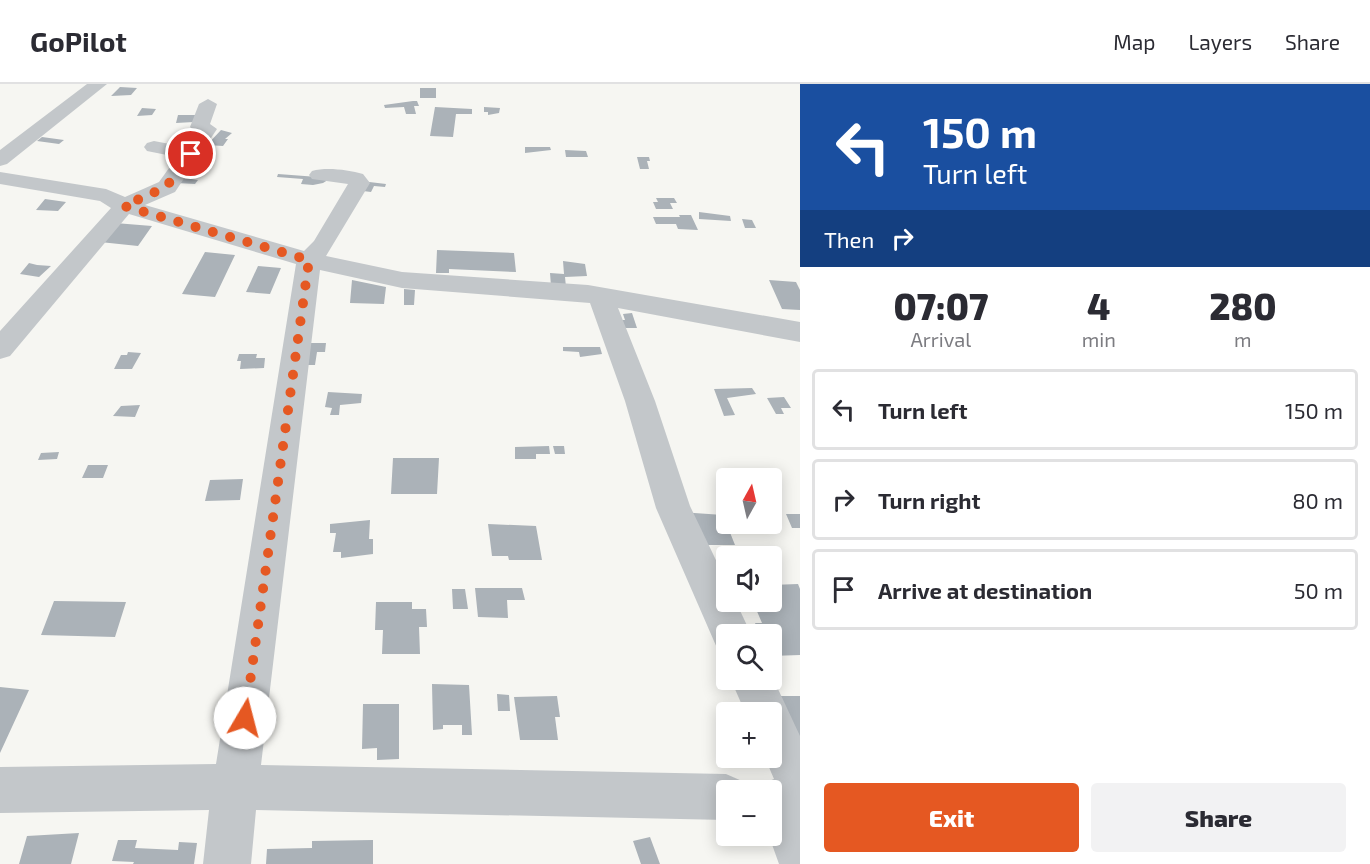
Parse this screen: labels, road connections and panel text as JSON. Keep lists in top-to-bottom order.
{
  "north": "top",
  "page": {
    "header": "GoPilot",
    "nav": ["Map", "Layers", "Share"],
    "turn": ["150 m", "Turn left"],
    "then": "Then",
    "eta": [
      "07:07",
      "Arrival",
      "4",
      "min",
      "280",
      "m"
    ],
    "list": [
      {
        "name": "Turn left",
        "value": "150 m"
      },
      {
        "name": "Turn right",
        "value": "80 m"
      },
      {
        "name": "Arrive at destination",
        "value": "50 m"
      }
    ],
    "map_buttons": ["+", "−"],
    "buttons": ["Exit", "Share"]
  }
}
